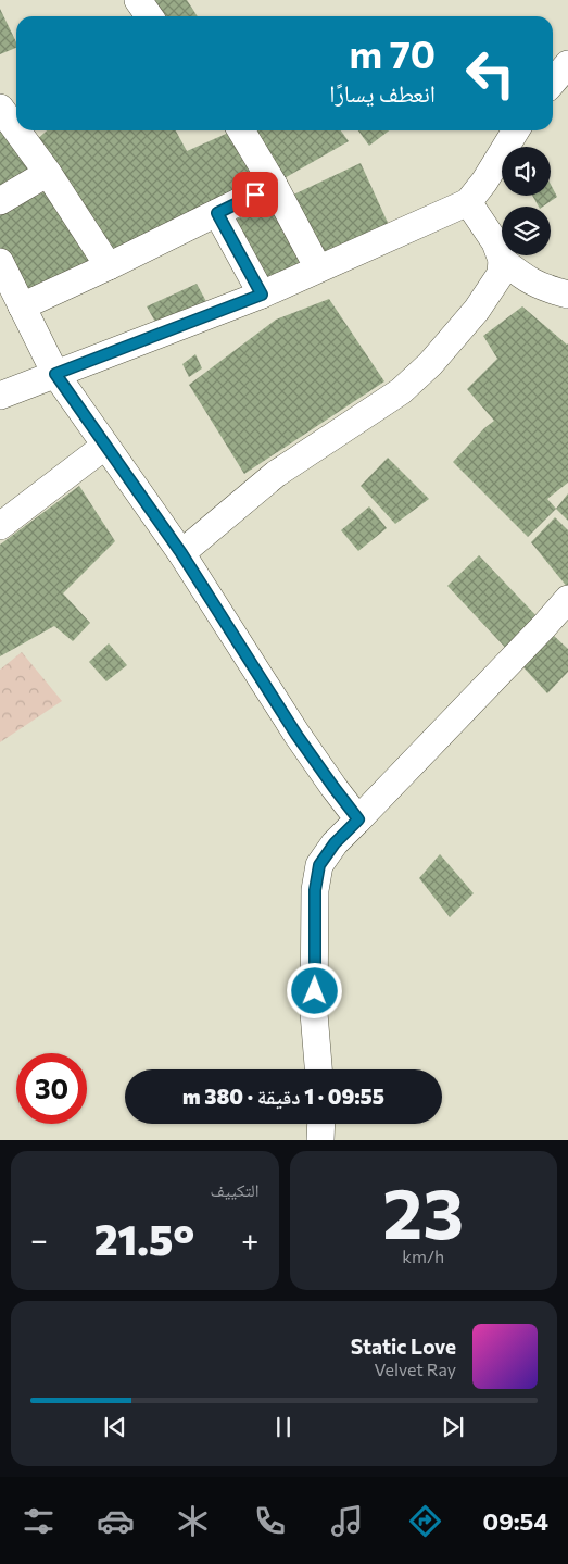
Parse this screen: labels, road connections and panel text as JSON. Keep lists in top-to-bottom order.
{
  "page": {
    "turn": ["70 m", "انعطف يسارًا"],
    "limit": "30",
    "trip": "09:55 · 1 دقيقة · 380 m",
    "tile": [
      ["23", "km/h"],
      "التكييف"
    ],
    "heat": ["−", "21.5°", "+"],
    "song": ["Static Love", "Velvet Ray"],
    "tabs": "09:54"
  }
}
